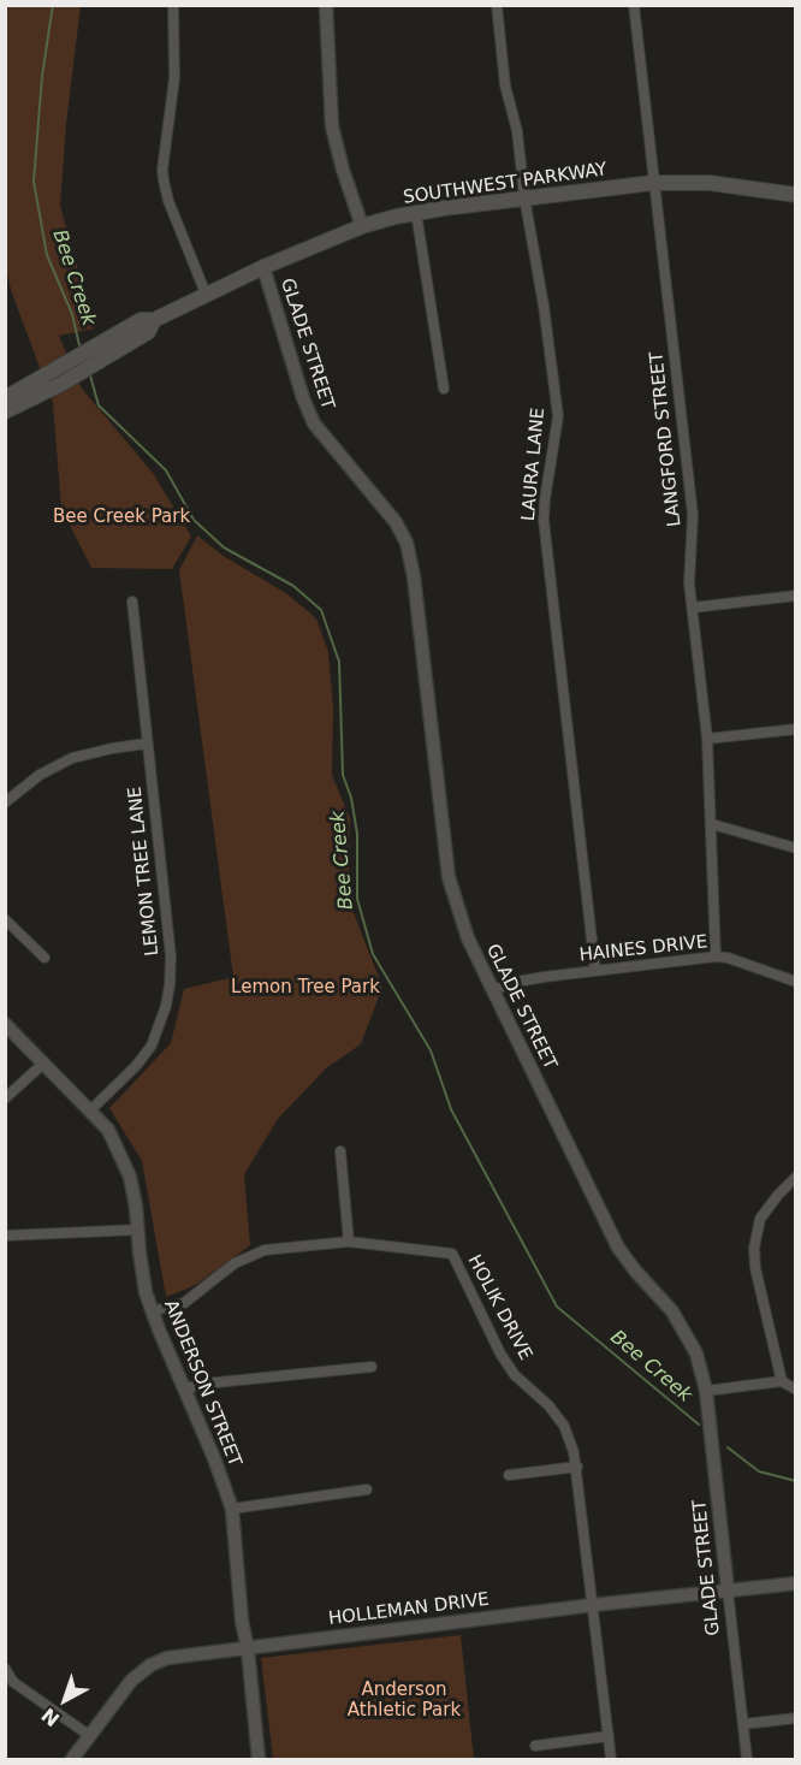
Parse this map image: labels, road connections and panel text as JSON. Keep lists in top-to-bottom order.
{
  "streets": {
    "main road": ["SOUTHWEST PARKWAY"],
    "street": [
      "GLADE STREET",
      "LANGFORD STREET",
      "LAURA LANE",
      "LEMON TREE LANE",
      "HAINES DRIVE",
      "HOLIK DRIVE",
      "ANDERSON STREET",
      "HOLLEMAN DRIVE"
    ]
  },
  "crossings": [
    ["SOUTHWEST PARKWAY", "GLADE STREET"],
    ["SOUTHWEST PARKWAY", "LANGFORD STREET"],
    ["SOUTHWEST PARKWAY", "LAURA LANE"],
    ["GLADE STREET", "HAINES DRIVE"],
    ["GLADE STREET", "HOLLEMAN DRIVE"],
    ["LANGFORD STREET", "HAINES DRIVE"],
    ["LAURA LANE", "HAINES DRIVE"],
    ["LEMON TREE LANE", "ANDERSON STREET"],
    ["HOLIK DRIVE", "ANDERSON STREET"],
    ["HOLIK DRIVE", "HOLLEMAN DRIVE"],
    ["ANDERSON STREET", "HOLLEMAN DRIVE"]
  ],
  "water": ["Bee Creek"],
  "parks": ["Bee Creek Park", "Lemon Tree Park", "Anderson Athletic Park"],
  "north": "bottom left"
}
